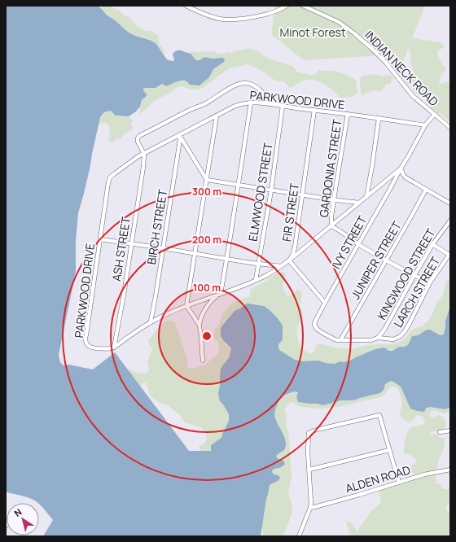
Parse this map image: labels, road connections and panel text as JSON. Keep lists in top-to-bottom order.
{
  "streets": {
    "street": [
      "INDIAN NECK ROAD",
      "PARKWOOD DRIVE",
      "GARDONIA STREET",
      "ELMWOOD STREET",
      "FIR STREET",
      "BIRCH STREET",
      "IVY STREET",
      "ASH STREET",
      "JUNIPER STREET",
      "KINGWOOD STREET",
      "LARCH STREET",
      "ALDEN ROAD"
    ]
  },
  "crossings": [
    ["PARKWOOD DRIVE", "GARDONIA STREET"],
    ["PARKWOOD DRIVE", "ELMWOOD STREET"],
    ["PARKWOOD DRIVE", "FIR STREET"],
    ["PARKWOOD DRIVE", "BIRCH STREET"],
    ["PARKWOOD DRIVE", "ASH STREET"],
    ["IVY STREET", "JUNIPER STREET"],
    ["IVY STREET", "LARCH STREET"],
    ["JUNIPER STREET", "LARCH STREET"],
    ["KINGWOOD STREET", "LARCH STREET"]
  ],
  "parks": ["Minot Forest"],
  "north": "top left",
  "rings": ["300 m", "200 m", "100 m"]
}
